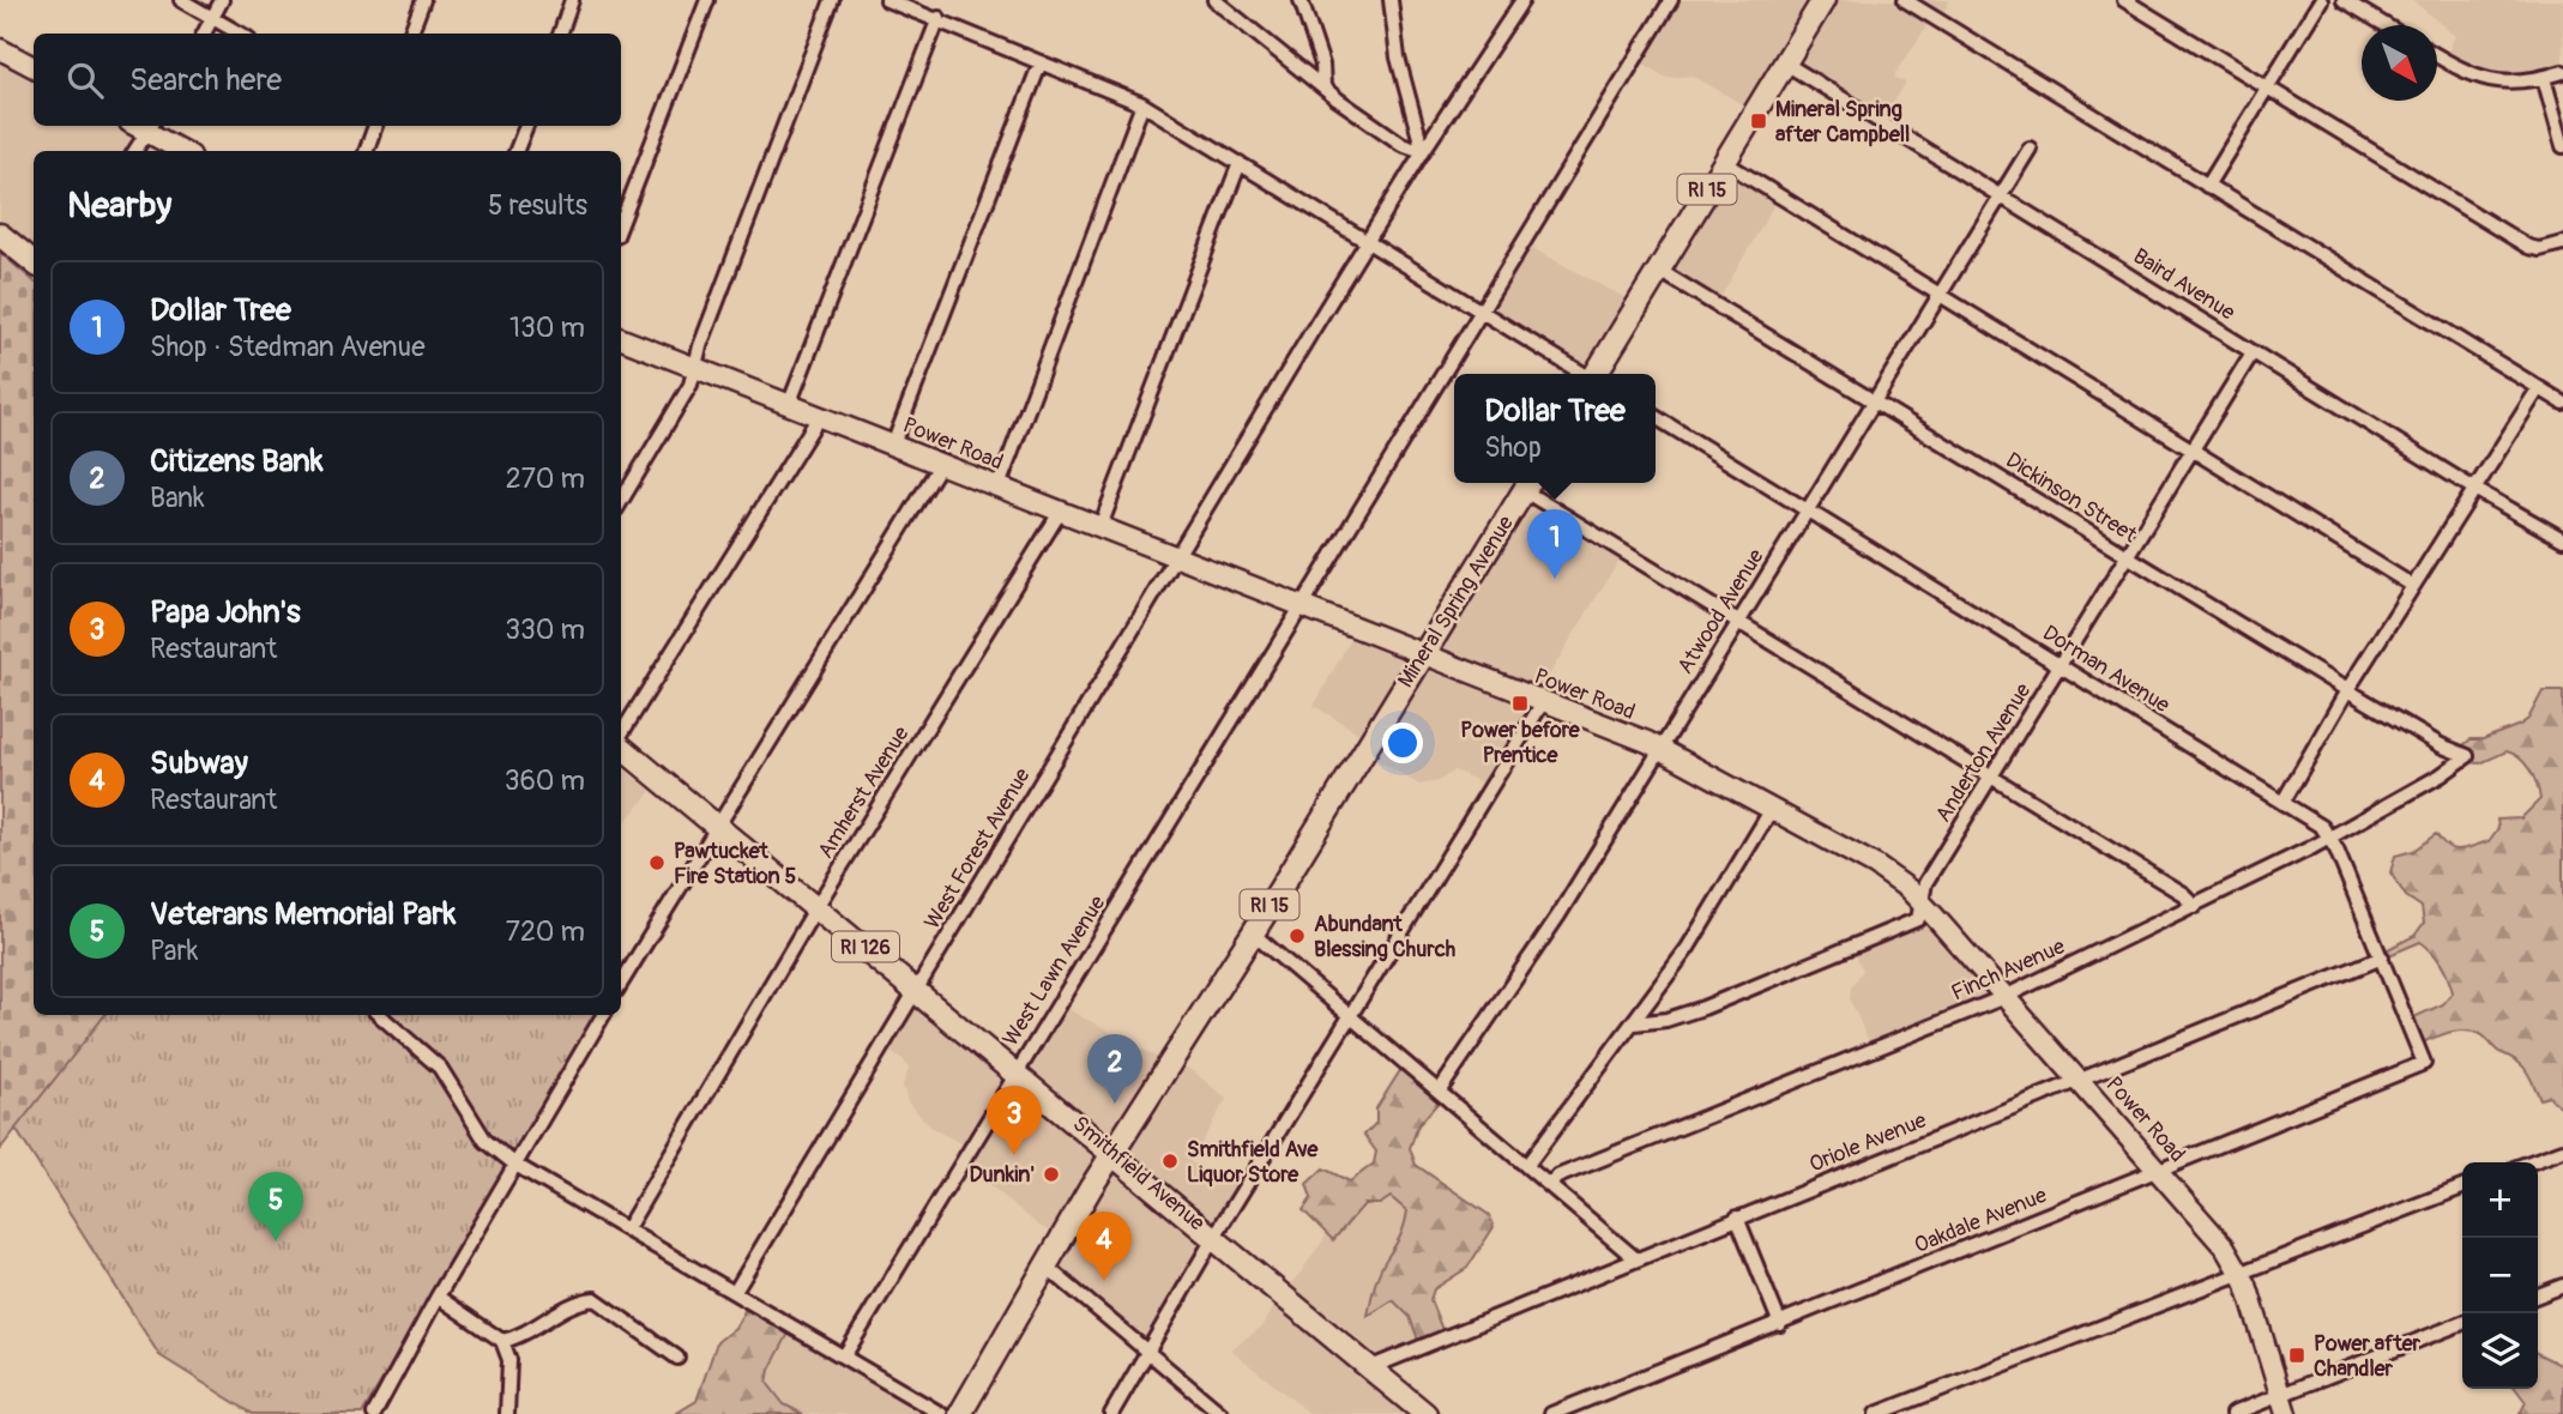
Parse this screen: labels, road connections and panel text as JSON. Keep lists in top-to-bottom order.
{
  "streets": {
    "main road": [
      "RI 15",
      "Power Road",
      "Mineral Spring Avenue",
      "RI 126",
      "Smithfield Avenue"
    ],
    "street": [
      "Baird Avenue",
      "Dickinson Street",
      "Atwood Avenue",
      "Dorman Avenue",
      "Anderton Avenue",
      "Amherst Avenue",
      "West Forest Avenue",
      "Finch Avenue",
      "West Lawn Avenue",
      "Oriole Avenue",
      "Oakdale Avenue"
    ]
  },
  "crossings": [
    ["RI 15", "Baird Avenue"],
    ["RI 15", "Dickinson Street"],
    ["Baird Avenue", "Atwood Avenue"],
    ["Baird Avenue", "Anderton Avenue"],
    ["Power Road", "Mineral Spring Avenue"],
    ["Power Road", "Atwood Avenue"],
    ["Power Road", "Anderton Avenue"],
    ["Power Road", "Amherst Avenue"],
    ["Power Road", "West Forest Avenue"],
    ["Power Road", "Finch Avenue"],
    ["Power Road", "West Lawn Avenue"],
    ["Power Road", "Oriole Avenue"],
    ["Power Road", "Oakdale Avenue"],
    ["Dickinson Street", "Atwood Avenue"],
    ["Dickinson Street", "Anderton Avenue"],
    ["Dickinson Street", "Finch Avenue"],
    ["Mineral Spring Avenue", "Smithfield Avenue"],
    ["Atwood Avenue", "Dorman Avenue"],
    ["Dorman Avenue", "Anderton Avenue"],
    ["Dorman Avenue", "Finch Avenue"],
    ["Dorman Avenue", "Oriole Avenue"],
    ["Dorman Avenue", "Oakdale Avenue"],
    ["Amherst Avenue", "Smithfield Avenue"],
    ["West Forest Avenue", "Smithfield Avenue"],
    ["West Lawn Avenue", "Smithfield Avenue"],
    ["Oriole Avenue", "Smithfield Avenue"]
  ],
  "places": {
    "transit": ["Mineral Spring after Campbell", "Power before Prentice", "Power after Chandler"],
    "other": [
      "Pawtucket Fire Station 5",
      "Abundant Blessing Church",
      "Smithfield Ave Liquor Store",
      "Dunkin'"
    ]
  },
  "north": "bottom right",
  "page": {
    "search": "Search here",
    "heading": ["Nearby", "5 results"],
    "list": [
      {
        "mark": "1",
        "name": "Dollar Tree",
        "note": "Shop · Stedman Avenue",
        "value": "130 m"
      },
      {
        "mark": "2",
        "name": "Citizens Bank",
        "note": "Bank",
        "value": "270 m"
      },
      {
        "mark": "3",
        "name": "Papa John's",
        "note": "Restaurant",
        "value": "330 m"
      },
      {
        "mark": "4",
        "name": "Subway",
        "note": "Restaurant",
        "value": "360 m"
      },
      {
        "mark": "5",
        "name": "Veterans Memorial Park",
        "note": "Park",
        "value": "720 m"
      }
    ],
    "popup": ["Dollar Tree", "Shop"],
    "pins": [
      "1",
      "2",
      "3",
      "5",
      "4"
    ],
    "map_buttons": ["+", "−"]
  }
}
